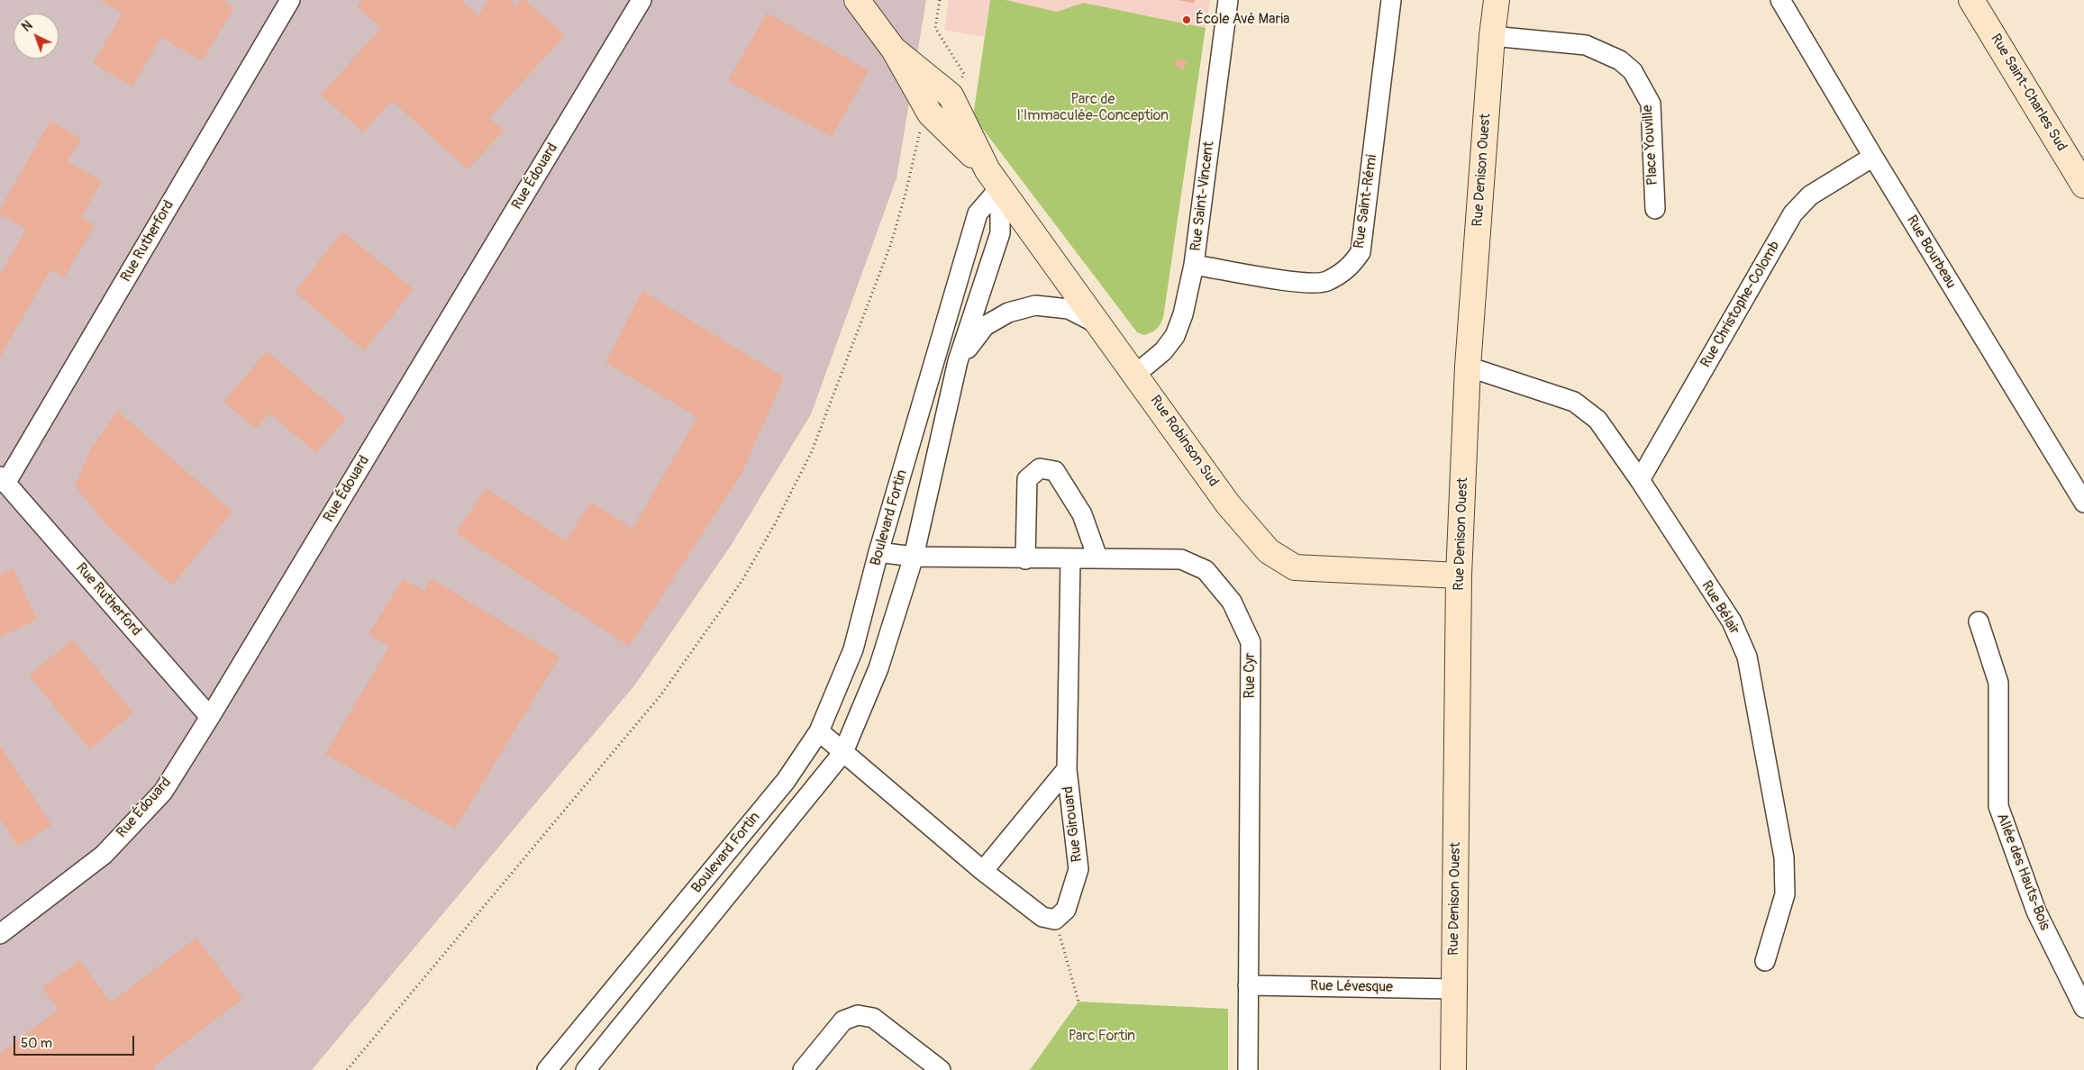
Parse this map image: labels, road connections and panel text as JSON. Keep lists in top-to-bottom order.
{
  "streets": {
    "street": [
      "Rue Saint-Charles Sud",
      "Place Youville",
      "Rue Denison Ouest",
      "Rue Édouard",
      "Rue Saint-Vincent",
      "Rue Saint-Rémi",
      "Rue Rutherford",
      "Rue Bourbeau",
      "Rue Christophe-Colomb",
      "Rue Robinson Sud",
      "Boulevard Fortin",
      "Rue Bélair",
      "Rue Cyr",
      "Rue Girouard",
      "Allée des Hauts-Bois",
      "Rue Lévesque"
    ]
  },
  "crossings": [
    ["Place Youville", "Rue Denison Ouest"],
    ["Rue Denison Ouest", "Rue Robinson Sud"],
    ["Rue Denison Ouest", "Rue Bélair"],
    ["Rue Denison Ouest", "Rue Lévesque"],
    ["Rue Édouard", "Rue Rutherford"],
    ["Rue Saint-Vincent", "Rue Saint-Rémi"],
    ["Rue Saint-Vincent", "Rue Robinson Sud"],
    ["Rue Bourbeau", "Rue Christophe-Colomb"],
    ["Rue Christophe-Colomb", "Rue Bélair"],
    ["Rue Robinson Sud", "Boulevard Fortin"],
    ["Boulevard Fortin", "Rue Cyr"],
    ["Rue Cyr", "Rue Girouard"],
    ["Rue Cyr", "Rue Lévesque"]
  ],
  "parks": ["Parc de l'Immaculée-Conception", "Parc Fortin"],
  "places": ["École Avé Maria"],
  "scale_bar": "50 m",
  "north": "top left"
}
